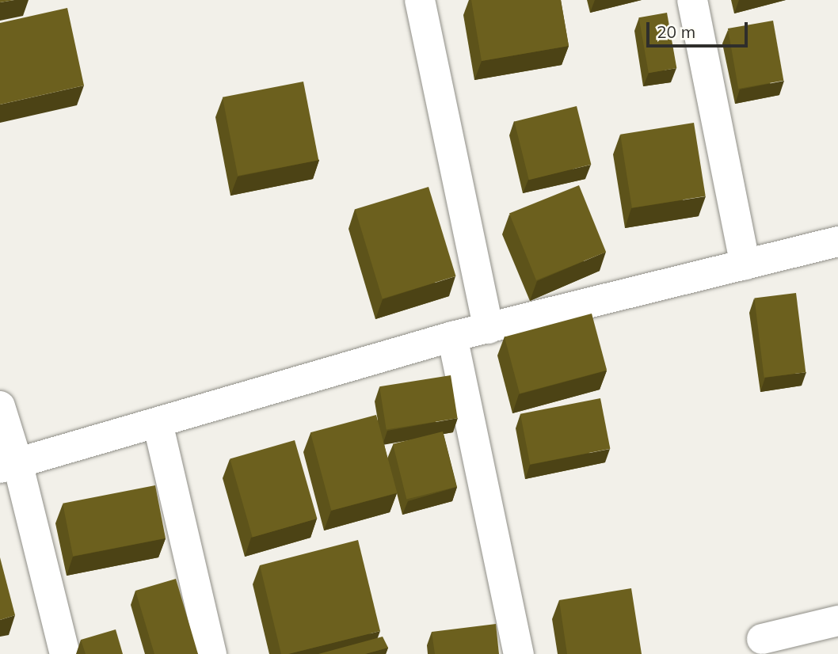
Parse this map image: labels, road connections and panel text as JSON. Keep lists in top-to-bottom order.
{
  "scale_bar": "20 m"
}
